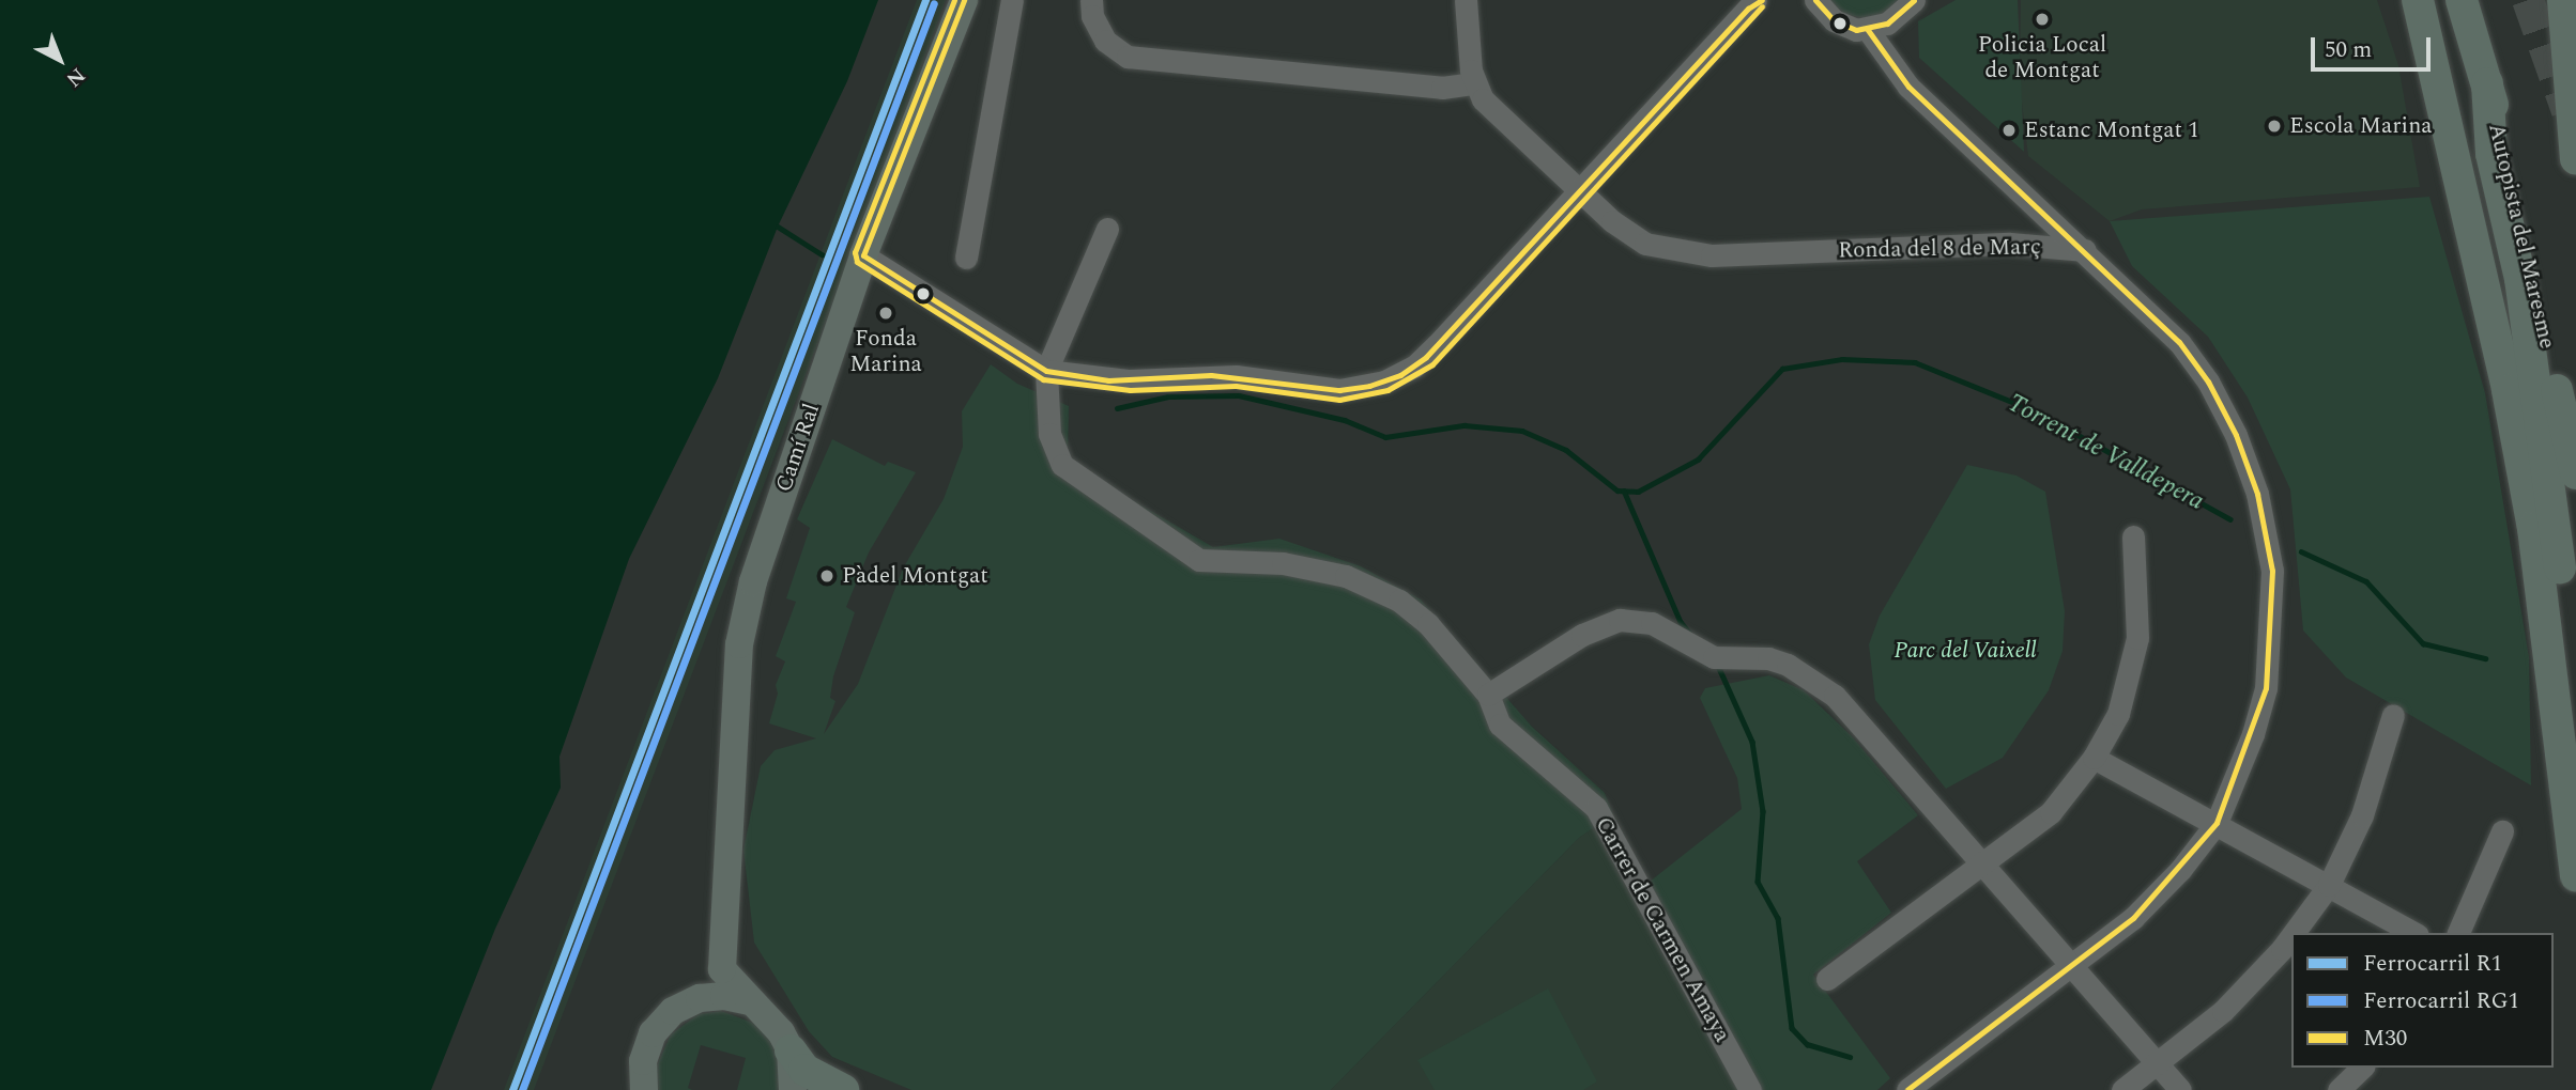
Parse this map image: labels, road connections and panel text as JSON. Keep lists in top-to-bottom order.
{
  "streets": {
    "highway": ["Autopista del Maresme"],
    "main road": ["Camí Ral"],
    "street": ["Ronda del 8 de Març", "Carrer de Carmen Amaya"]
  },
  "water": ["Torrent de Valldepera"],
  "parks": ["Parc del Vaixell"],
  "places": [
    "Policia Local de Montgat",
    "Escola Marina",
    "Estanc Montgat 1",
    "Fonda Marina",
    "Pàdel Montgat"
  ],
  "lines": ["rail line R1", "transit line M30", "rail line RG1"],
  "legend": ["Ferrocarril R1", "Ferrocarril RG1", "M30"],
  "scale_bar": "50 m",
  "north": "bottom right"
}
